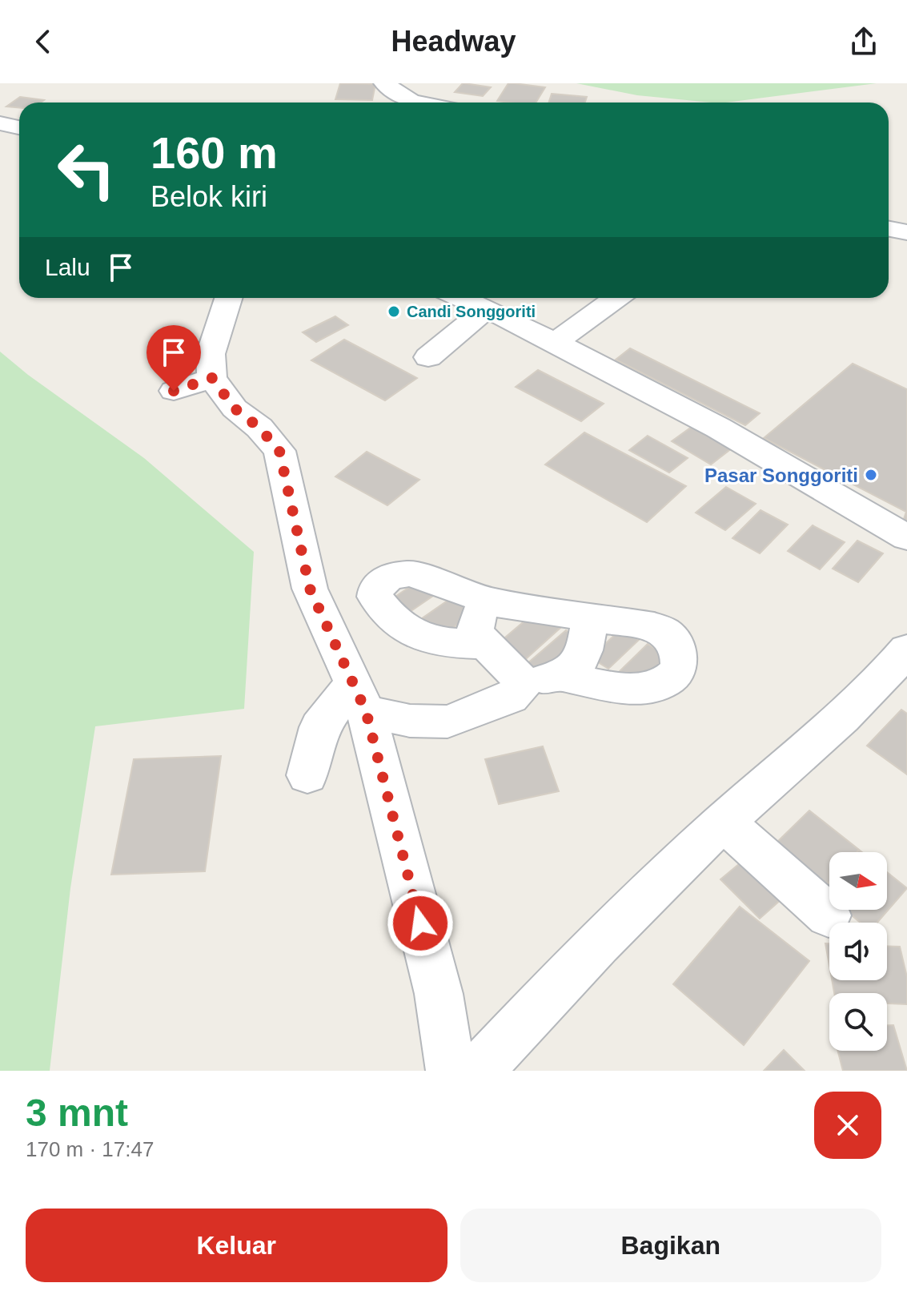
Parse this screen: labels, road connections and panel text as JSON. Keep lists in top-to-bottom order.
{
  "places": ["Candi Songgoriti", "Pasar Songgoriti"],
  "north": "right",
  "page": {
    "header": "Headway",
    "turn": ["160 m", "Belok kiri"],
    "then": "Lalu",
    "heading": ["3 mnt", "170 m · 17:47"],
    "buttons": ["Keluar", "Bagikan"]
  }
}
